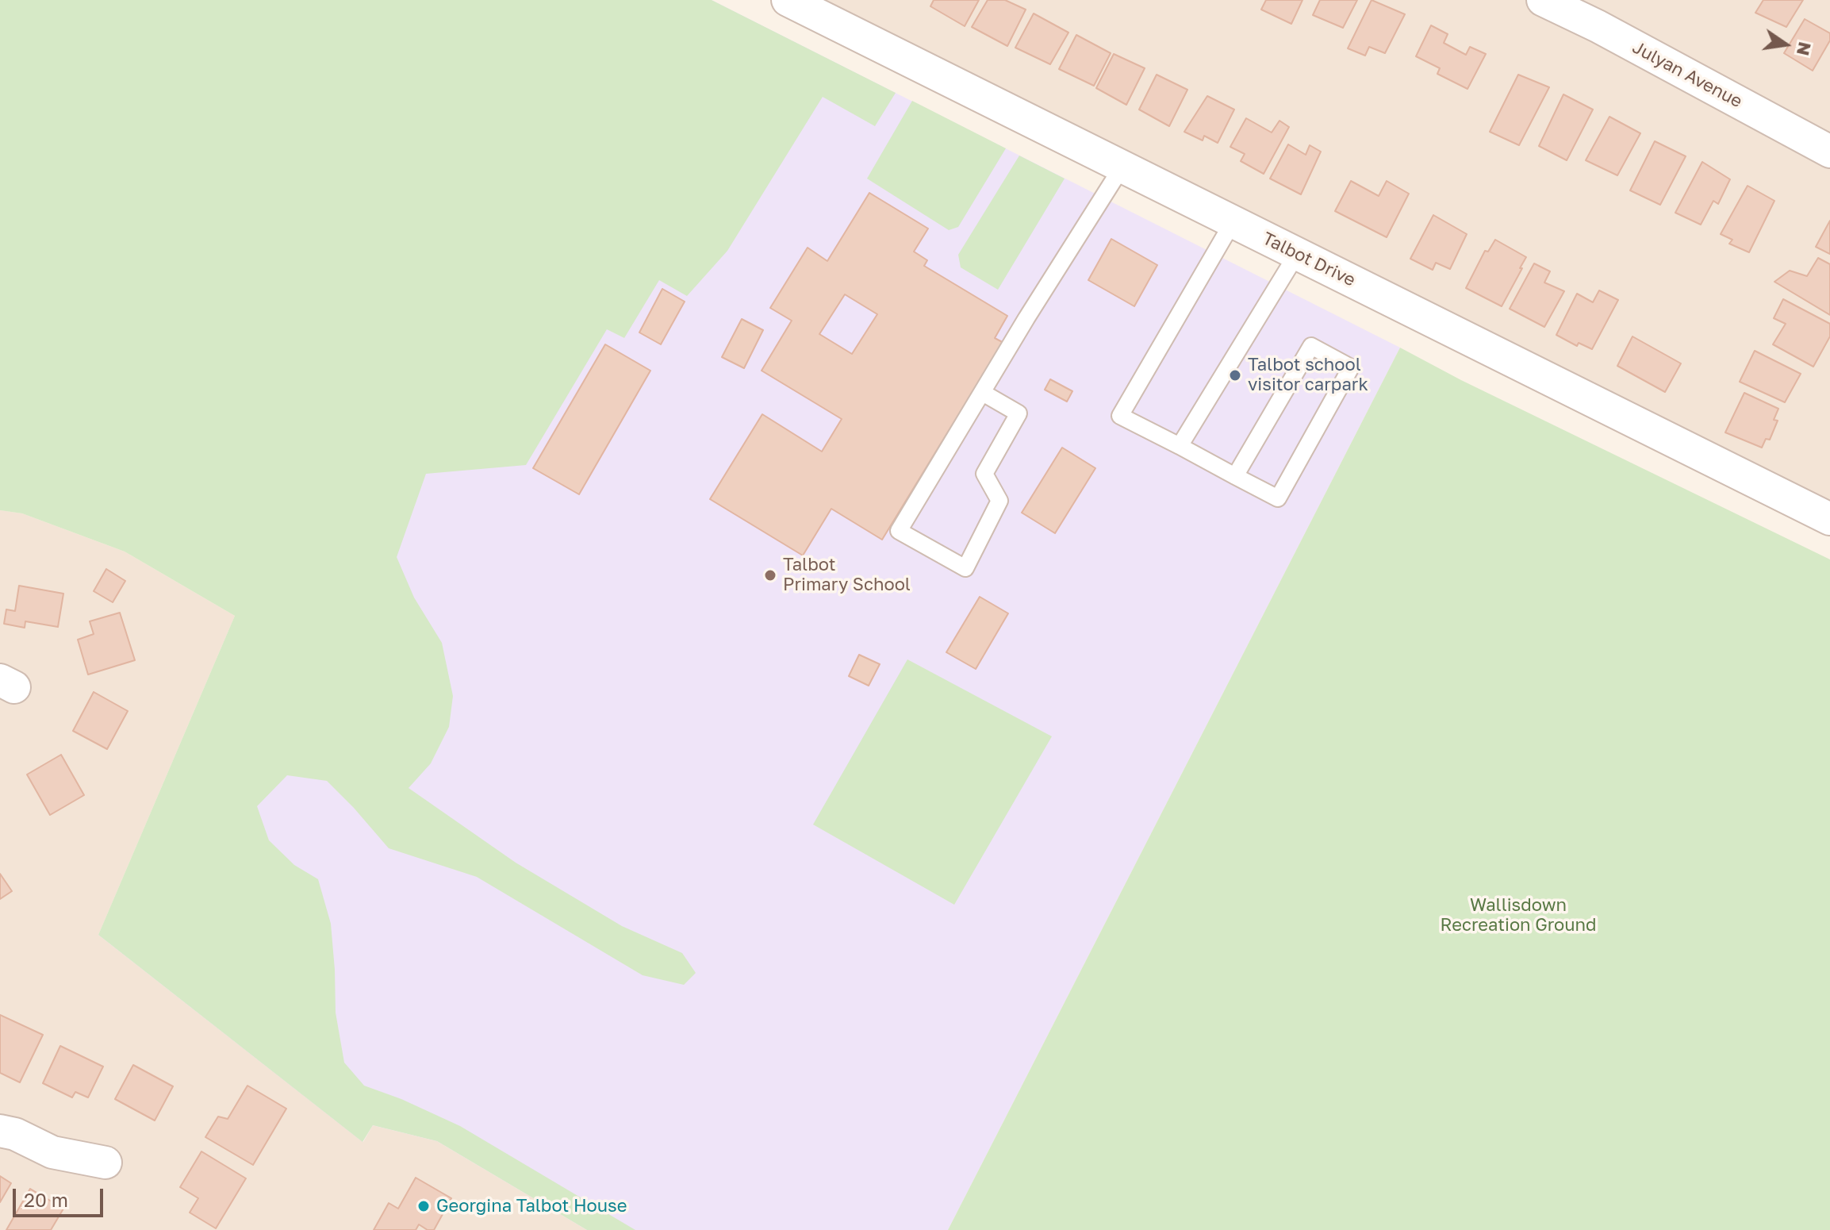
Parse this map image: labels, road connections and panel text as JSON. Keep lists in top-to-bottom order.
{
  "streets": {
    "street": ["Julyan Avenue", "Talbot Drive"]
  },
  "parks": ["Wallisdown Recreation Ground"],
  "places": ["Talbot school visitor carpark", "Talbot Primary School", "Georgina Talbot House"],
  "scale_bar": "20 m",
  "north": "right"
}
